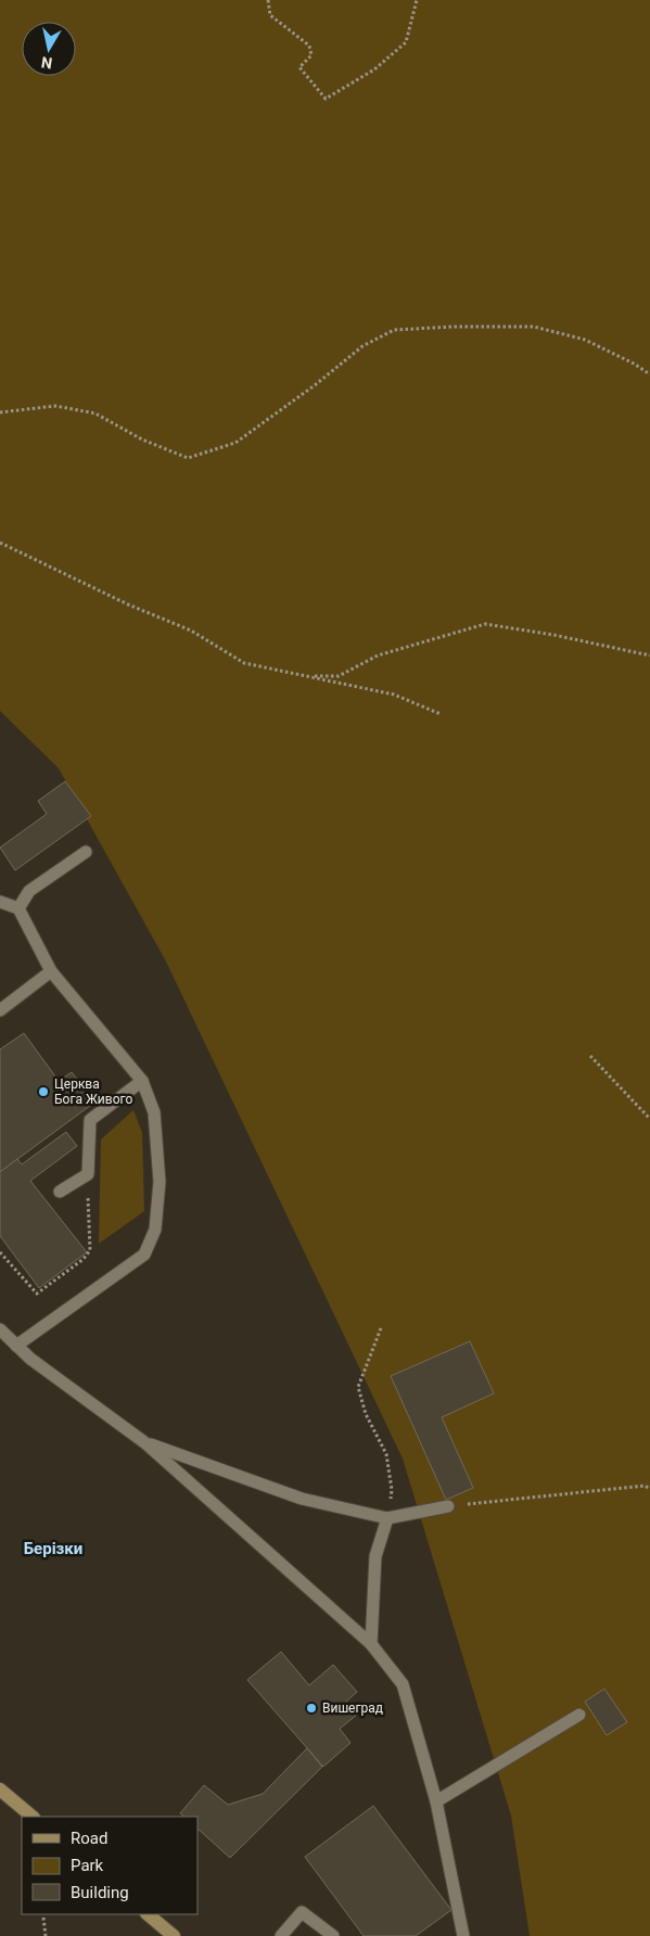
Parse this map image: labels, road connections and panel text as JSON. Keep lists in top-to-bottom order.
{
  "districts": ["Берізки"],
  "places": ["Церква Бога Живого", "Вишеград"],
  "legend": ["Road", "Park", "Building"],
  "north": "bottom"
}
